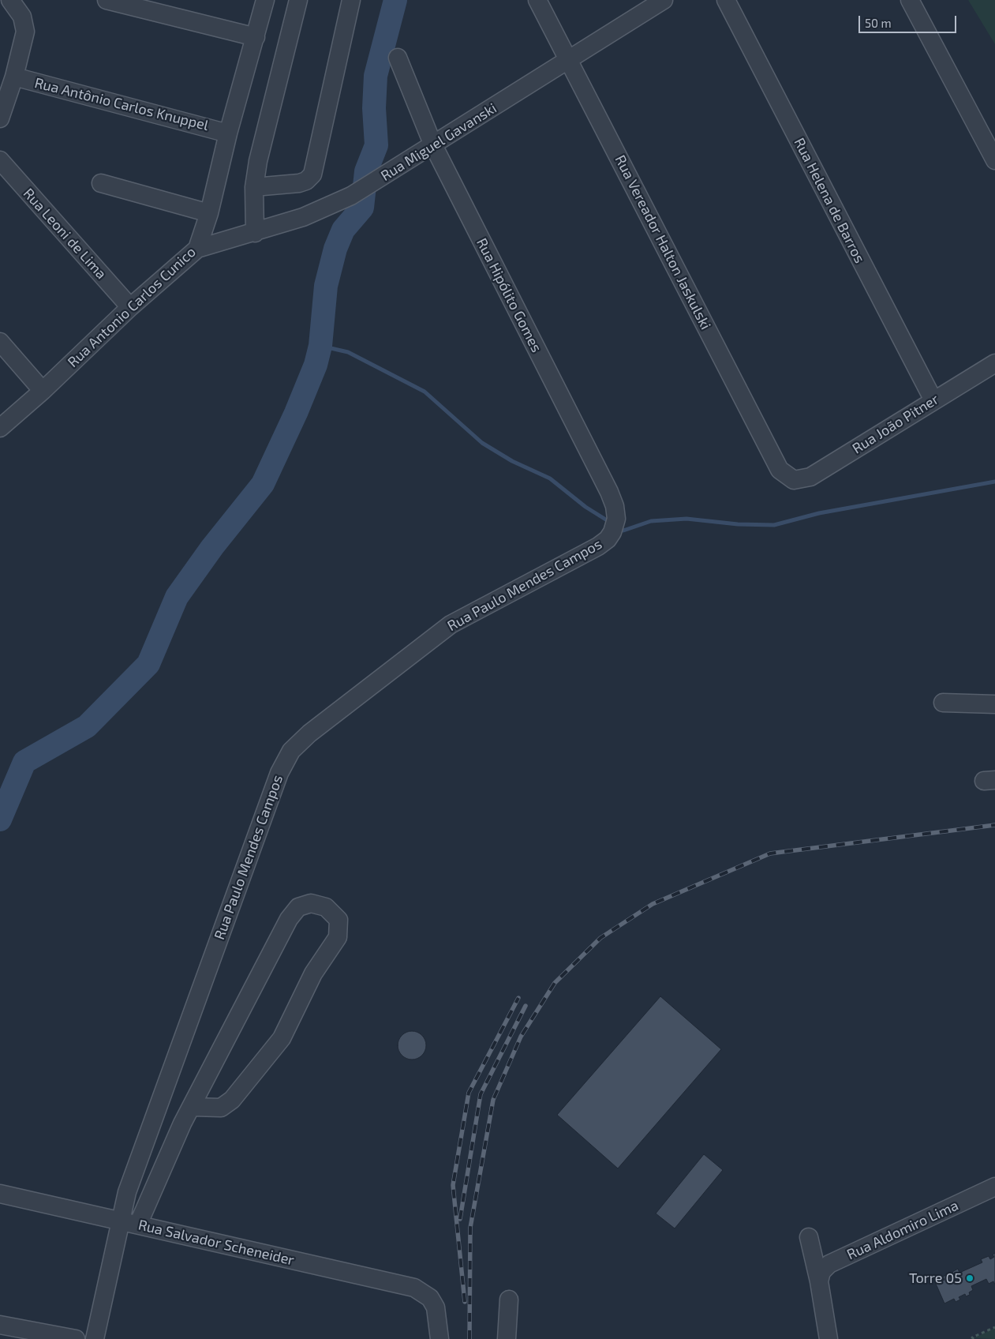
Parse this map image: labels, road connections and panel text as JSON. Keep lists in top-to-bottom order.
{
  "streets": {
    "street": [
      "Rua Antônio Carlos Knuppel",
      "Rua Miguel Gavanski",
      "Rua Helena de Barros",
      "Rua Leoni de Lima",
      "Rua Vereador Halton Jaskulski",
      "Rua Hipólito Gomes",
      "Rua Antonio Carlos Cunico",
      "Rua João Pitner",
      "Rua Paulo Mendes Campos",
      "Rua Aldomiro Lima",
      "Rua Salvador Scheneider"
    ]
  },
  "crossings": [
    ["Rua Antônio Carlos Knuppel", "Rua Antonio Carlos Cunico"],
    ["Rua Miguel Gavanski", "Rua Vereador Halton Jaskulski"],
    ["Rua Miguel Gavanski", "Rua Hipólito Gomes"],
    ["Rua Miguel Gavanski", "Rua Antonio Carlos Cunico"],
    ["Rua Helena de Barros", "Rua João Pitner"],
    ["Rua Leoni de Lima", "Rua Antonio Carlos Cunico"],
    ["Rua Vereador Halton Jaskulski", "Rua João Pitner"],
    ["Rua Hipólito Gomes", "Rua Paulo Mendes Campos"],
    ["Rua Paulo Mendes Campos", "Rua Salvador Scheneider"]
  ],
  "places": ["Torre 05"],
  "scale_bar": "50 m"
}
